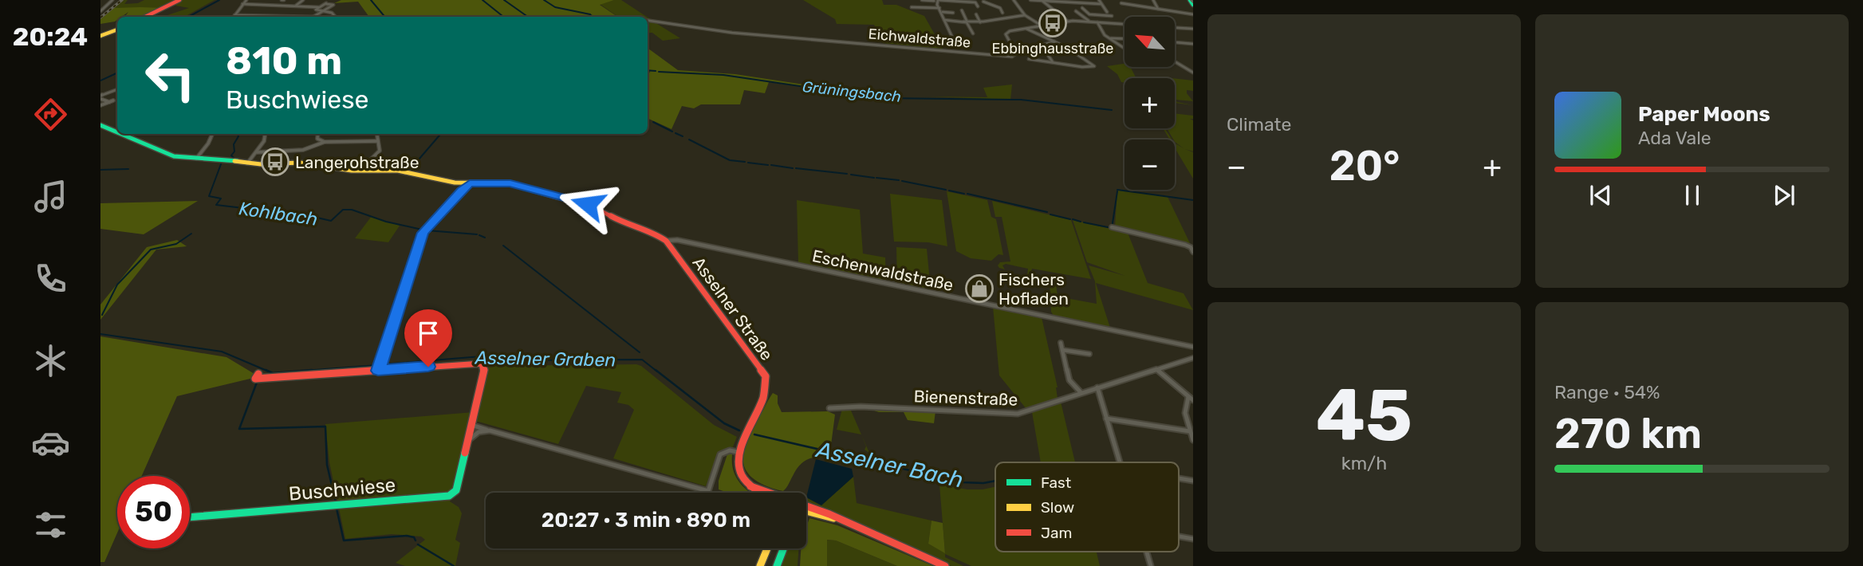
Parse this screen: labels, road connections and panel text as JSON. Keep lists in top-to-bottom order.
{
  "streets": {
    "main road": ["Asselner Straße", "Buschwiese"],
    "street": ["Eichwaldstraße", "Eschenwaldstraße", "Bienenstraße"]
  },
  "crossings": [
    ["Eschenwaldstraße", "Asselner Straße"]
  ],
  "water": [
    "Grüningsbach",
    "Kohlbach",
    "Asselner Graben",
    "Asselner Bach"
  ],
  "places": {
    "bus stop": ["Ebbinghausstraße", "Langerohstraße"],
    "shop": ["Fischers Hofladen"]
  },
  "legend": ["Fast", "Slow", "Jam"],
  "north": "top left",
  "page": {
    "tabs": "20:24",
    "tile": [
      "Climate",
      ["45", "km/h"],
      ["Range · 54%", "270 km"]
    ],
    "map_buttons": ["+", "−"],
    "turn": ["810 m", "Buschwiese"],
    "song": ["Paper Moons", "Ada Vale"],
    "heat": ["−", "20°", "+"],
    "limit": "50",
    "trip": "20:27 · 3 min · 890 m"
  }
}
